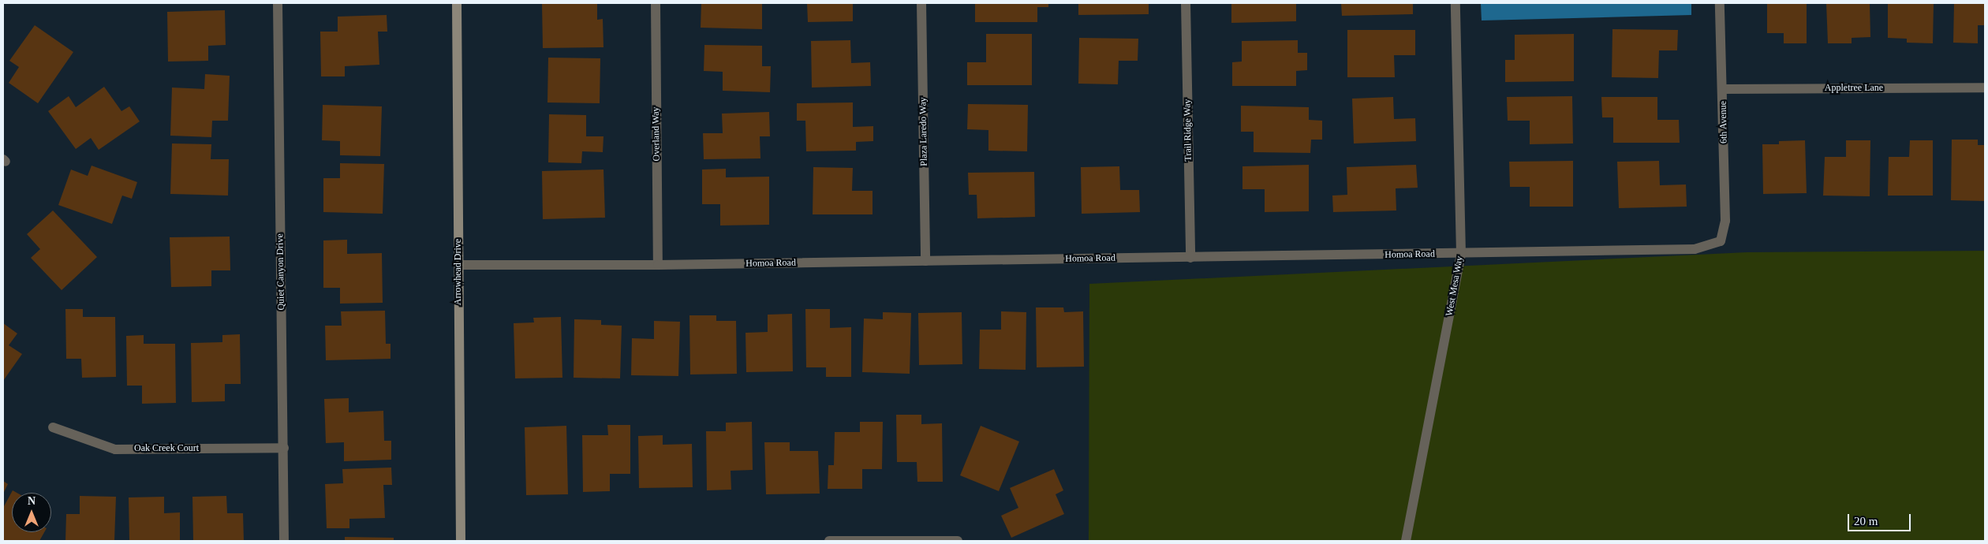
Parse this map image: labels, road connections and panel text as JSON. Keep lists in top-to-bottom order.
{
  "streets": {
    "main road": ["Arrowhead Drive"],
    "street": [
      "Appletree Lane",
      "6th Avenue",
      "Trail Ridge Way",
      "Plaza Laredo Way",
      "Overland Way",
      "Homoa Road",
      "Quiet Canyon Drive",
      "West Mesa Way",
      "Oak Creek Court"
    ]
  },
  "crossings": [
    ["Appletree Lane", "6th Avenue"],
    ["6th Avenue", "Homoa Road"],
    ["Trail Ridge Way", "Homoa Road"],
    ["Plaza Laredo Way", "Homoa Road"],
    ["Overland Way", "Homoa Road"],
    ["Homoa Road", "Arrowhead Drive"],
    ["Homoa Road", "West Mesa Way"],
    ["Quiet Canyon Drive", "Oak Creek Court"]
  ],
  "scale_bar": "20 m",
  "north": "top"
}
